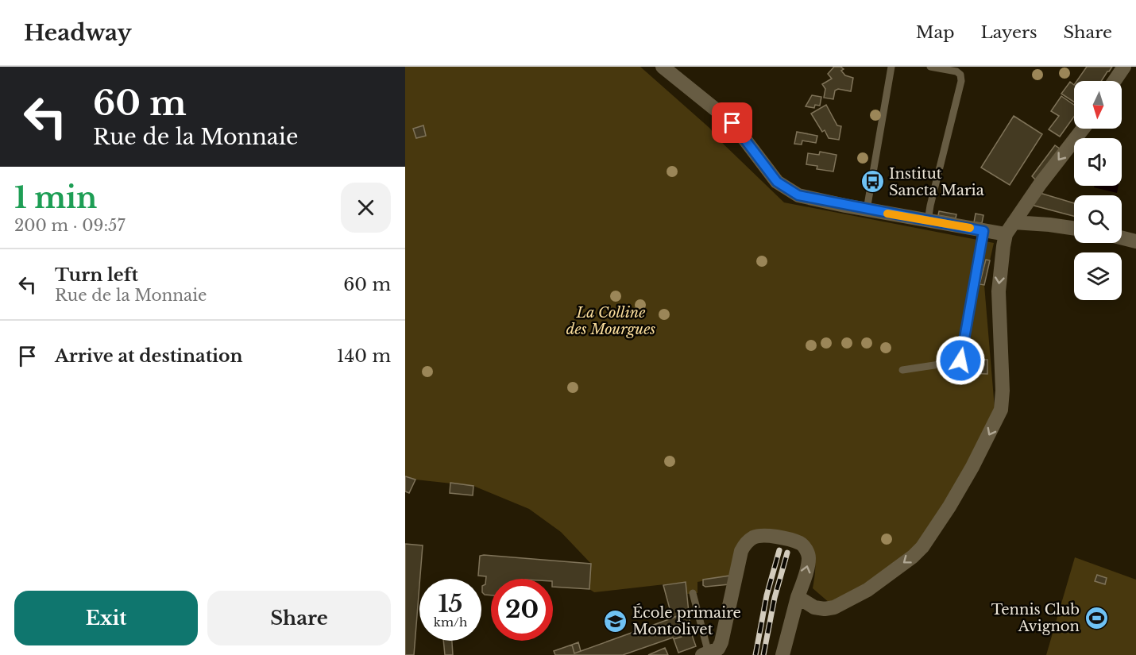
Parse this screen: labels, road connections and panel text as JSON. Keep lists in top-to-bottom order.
{
  "parks": ["La Colline des Mourgues"],
  "places": {
    "bus stop": ["Institut Sancta Maria"],
    "sports": ["Tennis Club Avignon"],
    "school or university": ["École primaire Montolivet"]
  },
  "north": "bottom",
  "page": {
    "header": "Headway",
    "nav": ["Map", "Layers", "Share"],
    "turn": ["60 m", "Rue de la Monnaie"],
    "heading": ["1 min", "200 m · 09:57"],
    "list": [
      {
        "name": "Turn left",
        "note": "Rue de la Monnaie",
        "value": "60 m"
      },
      {
        "name": "Arrive at destination",
        "value": "140 m"
      }
    ],
    "speed": "15 km/h",
    "limit": "20",
    "buttons": ["Exit", "Share"]
  }
}
